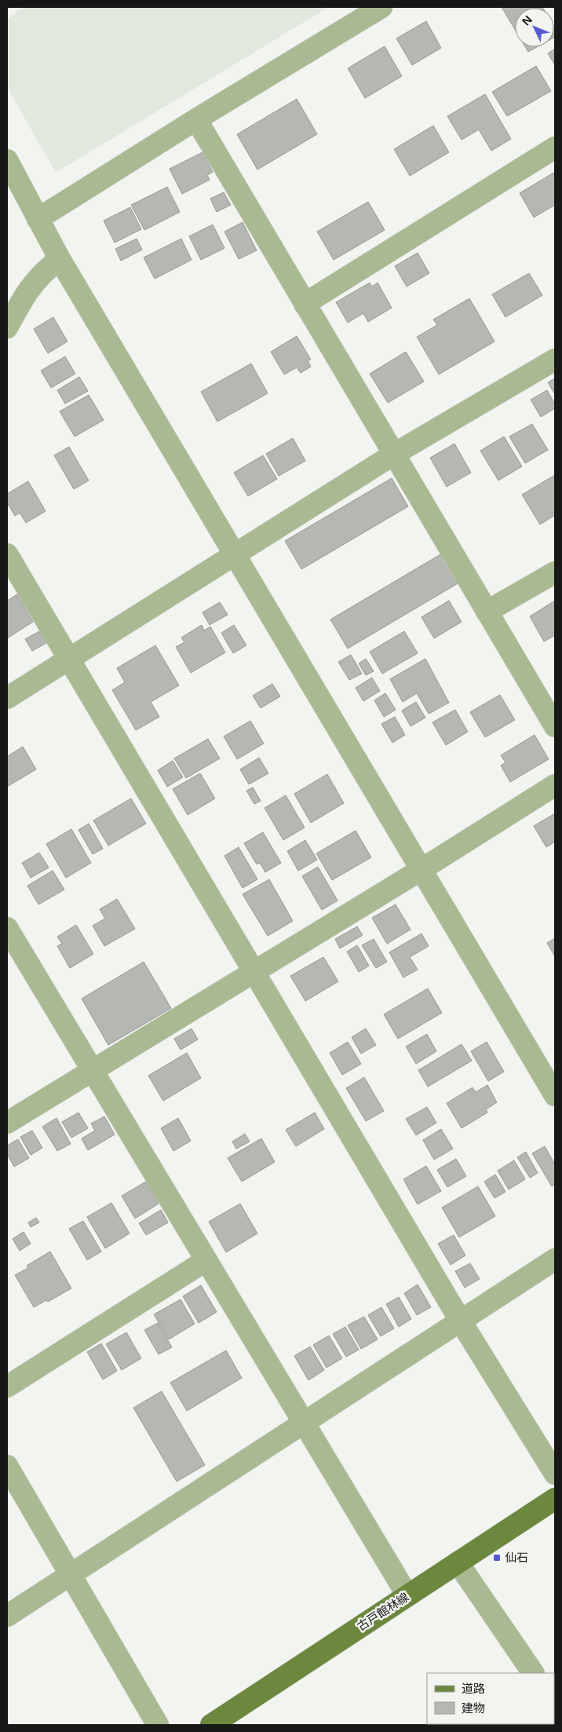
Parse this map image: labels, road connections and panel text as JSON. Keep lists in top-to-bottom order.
{
  "streets": {
    "main road": ["古戸館林線"]
  },
  "places": {
    "transit": ["仙石"]
  },
  "legend": ["道路", "建物"],
  "north": "top left"
}
